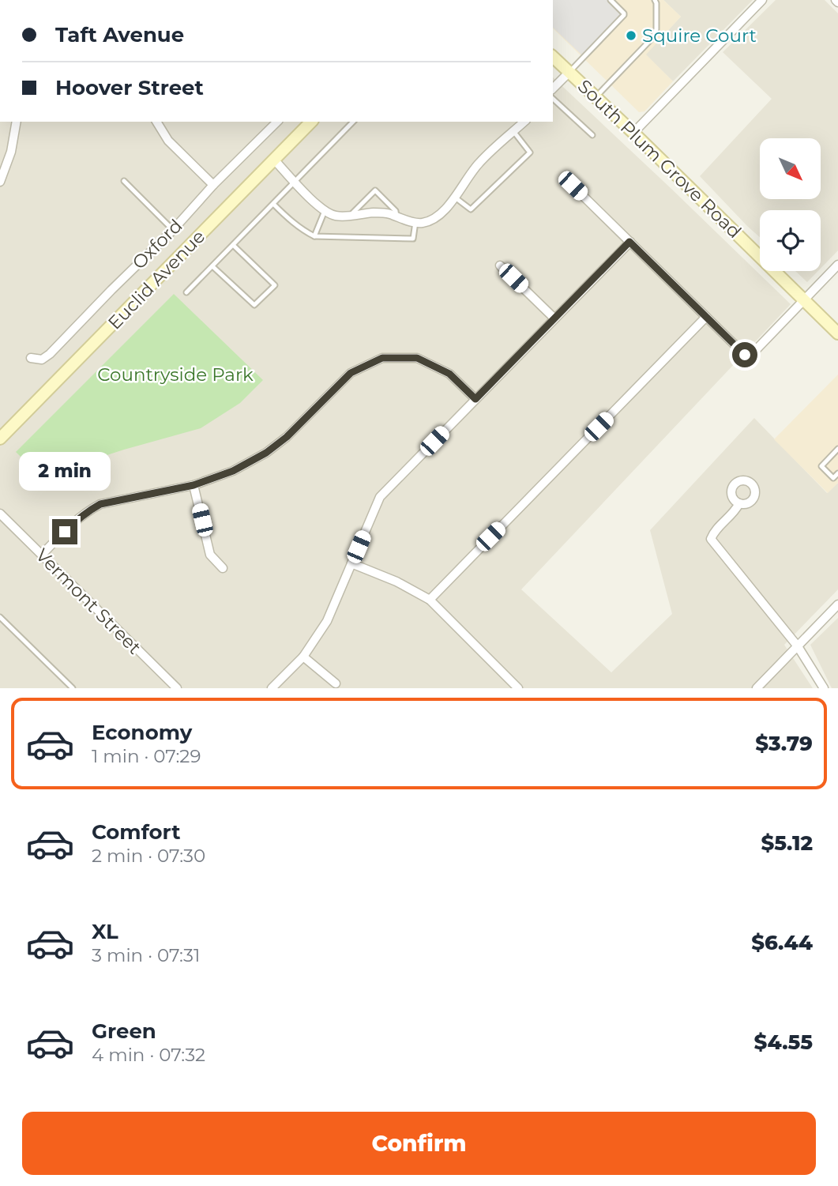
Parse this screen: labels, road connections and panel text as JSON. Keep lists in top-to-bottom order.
{
  "streets": {
    "main road": ["South Plum Grove Road", "Euclid Avenue"],
    "street": ["Oxford", "Vermont Street"]
  },
  "parks": ["Countryside Park"],
  "places": ["Squire Court"],
  "north": "bottom right",
  "page": {
    "banner": ["Taft Avenue", "Hoover Street"],
    "bubble": "2 min",
    "list": [
      {
        "name": "Economy",
        "note": "1 min · 07:29",
        "value": "$3.79"
      },
      {
        "name": "Comfort",
        "note": "2 min · 07:30",
        "value": "$5.12"
      },
      {
        "name": "XL",
        "note": "3 min · 07:31",
        "value": "$6.44"
      },
      {
        "name": "Green",
        "note": "4 min · 07:32",
        "value": "$4.55"
      }
    ],
    "buttons": "Confirm"
  }
}
